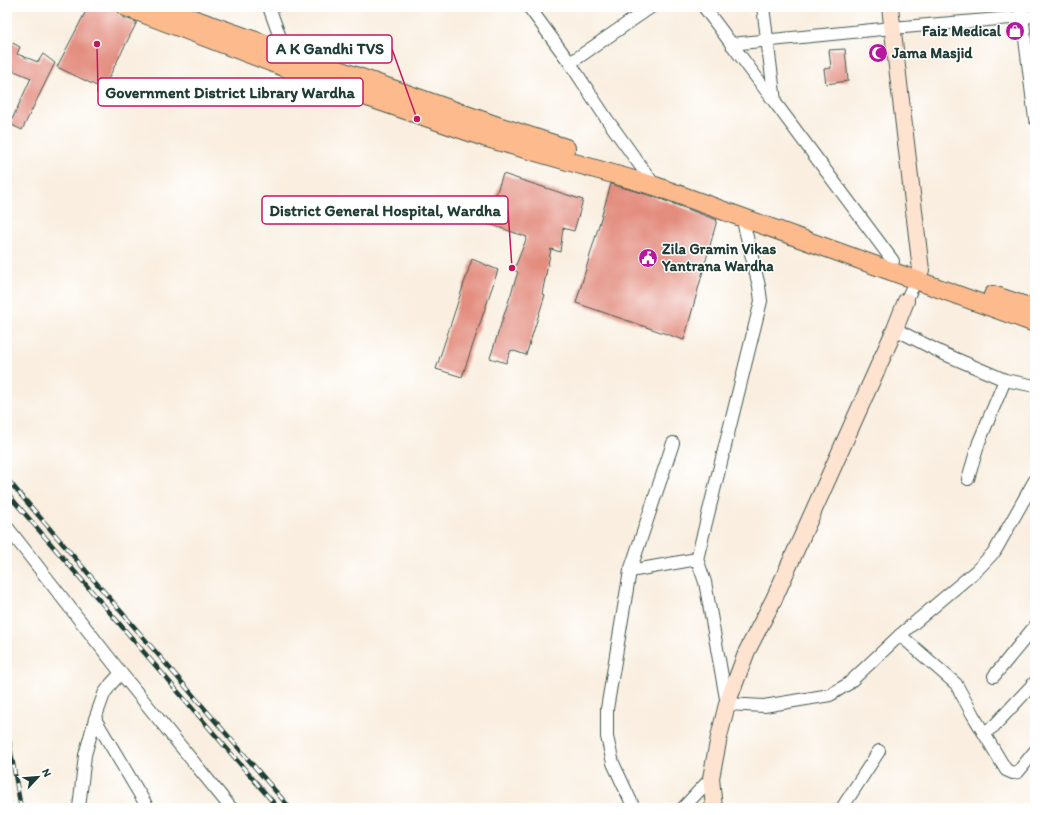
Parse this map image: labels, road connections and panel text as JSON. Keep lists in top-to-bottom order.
{
  "places": {
    "shop": ["Faiz Medical"],
    "other": ["Government District Library Wardha", "A K Gandhi TVS", "District General Hospital, Wardha"],
    "mosque": ["Jama Masjid"],
    "public building": ["Zila Gramin Vikas Yantrana Wardha"]
  },
  "north": "top right"
}
